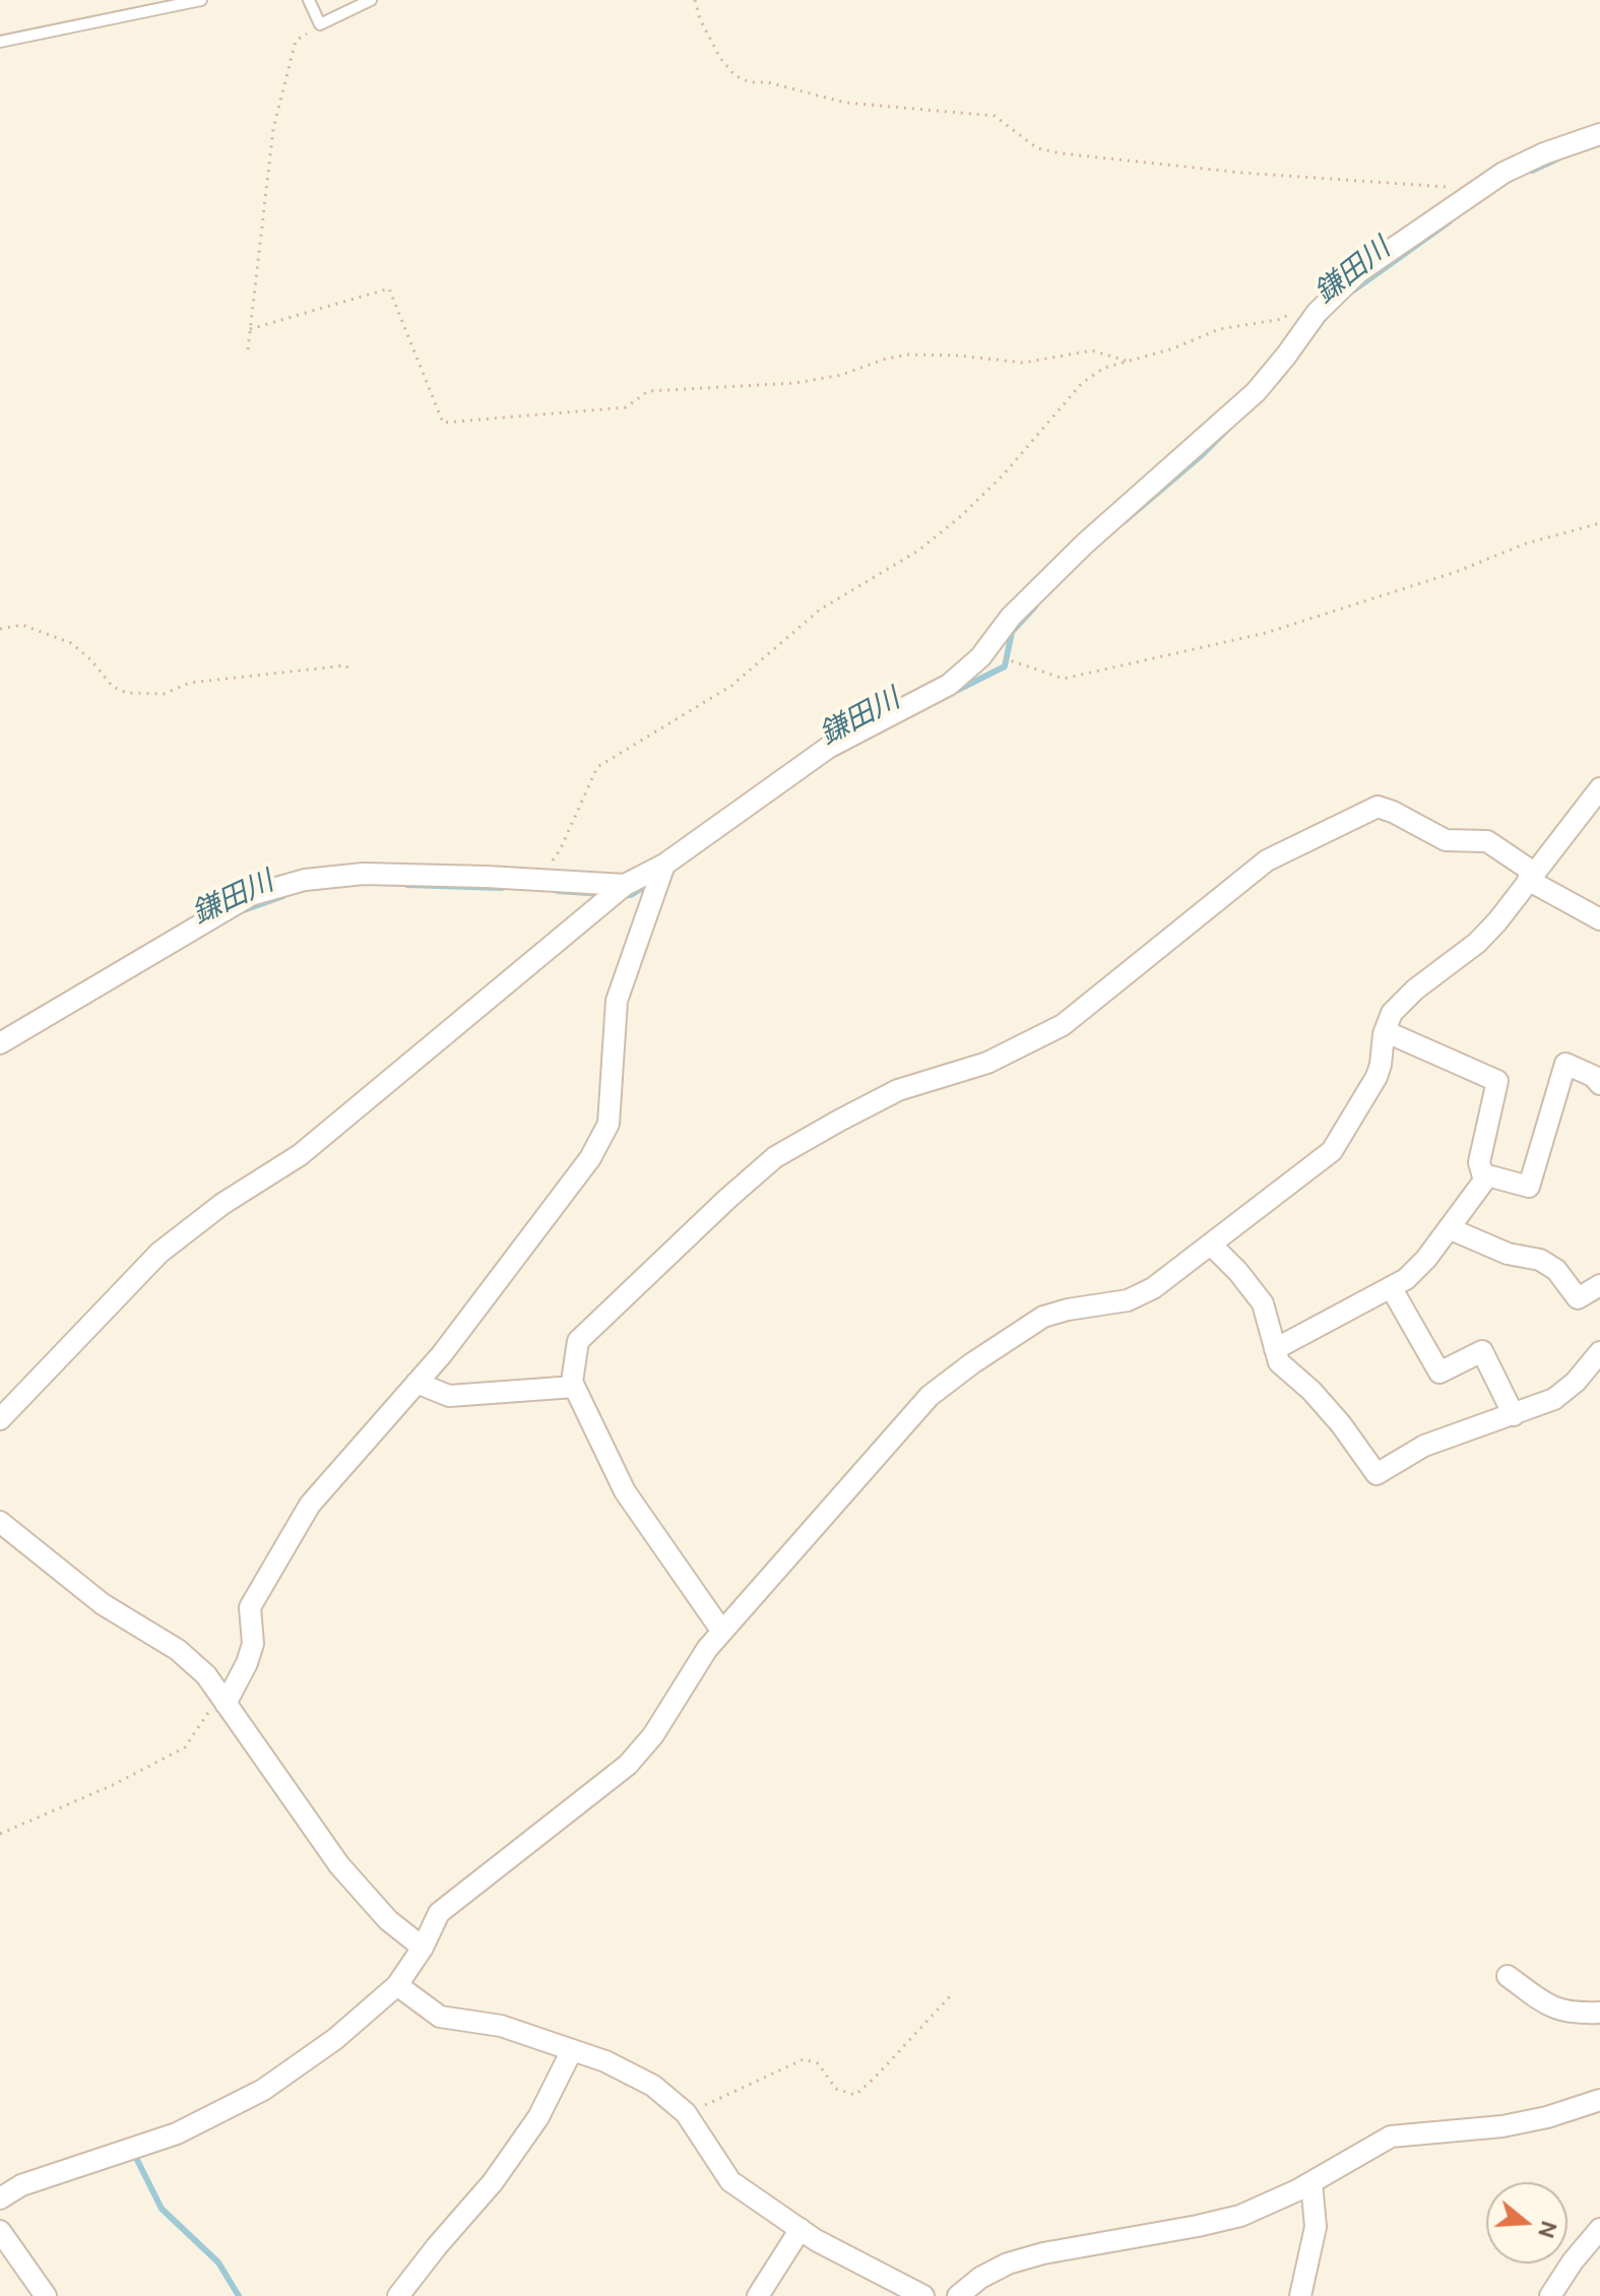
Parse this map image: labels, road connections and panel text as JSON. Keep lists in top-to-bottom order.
{
  "water": ["鎌田川"],
  "north": "right"
}
